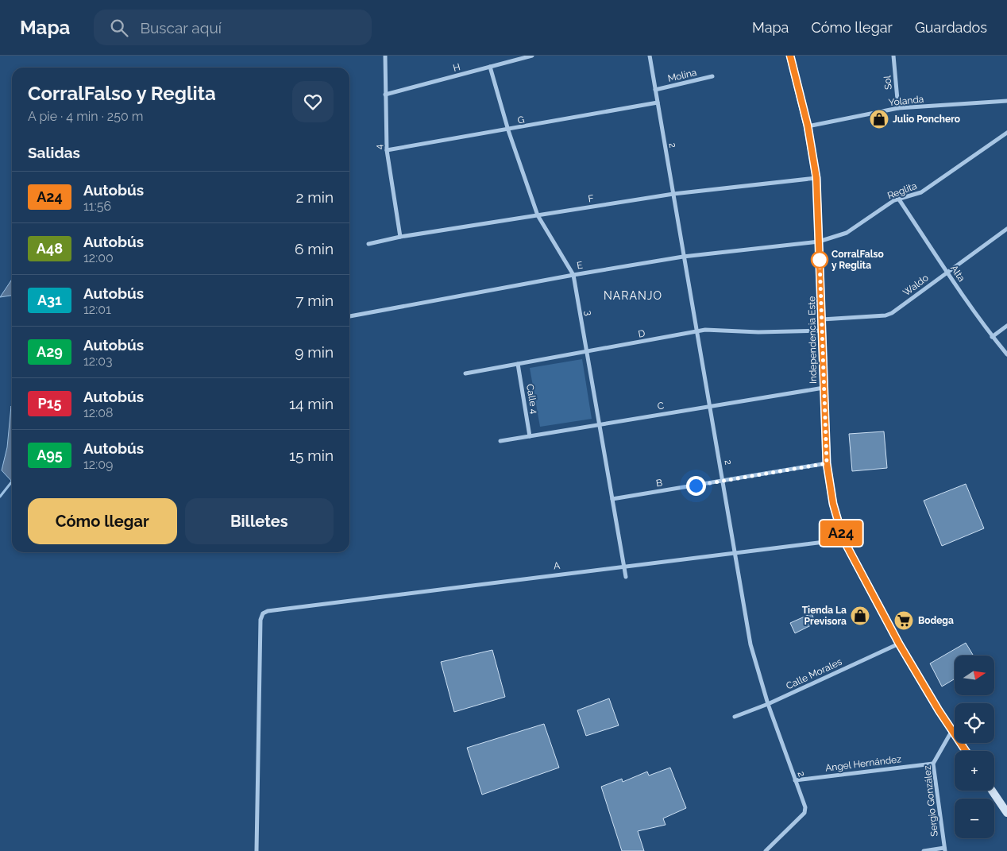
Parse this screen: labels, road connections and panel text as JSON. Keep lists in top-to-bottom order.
{
  "streets": {
    "main road": ["Independencia Este"],
    "street": [
      "H",
      "Molina",
      "Sol",
      "Yolanda",
      "G",
      "2",
      "4",
      "Reglita",
      "F",
      "E",
      "Alta",
      "Waldo",
      "3",
      "D",
      "Calle 4",
      "C",
      "B",
      "A",
      "Calle Morales",
      "Angel Hernández",
      "Sergio González"
    ]
  },
  "crossings": [
    ["H", "4"],
    ["H", "3"],
    ["Molina", "2"],
    ["Sol", "Yolanda"],
    ["Yolanda", "Independencia Este"],
    ["G", "2"],
    ["G", "4"],
    ["G", "3"],
    ["2", "F"],
    ["2", "E"],
    ["2", "D"],
    ["2", "C"],
    ["2", "B"],
    ["2", "A"],
    ["2", "Calle Morales"],
    ["2", "Angel Hernández"],
    ["4", "F"],
    ["Reglita", "E"],
    ["Reglita", "Alta"],
    ["Reglita", "Independencia Este"],
    ["F", "3"],
    ["F", "Independencia Este"],
    ["E", "3"],
    ["E", "Independencia Este"],
    ["Alta", "Waldo"],
    ["Waldo", "Independencia Este"],
    ["3", "D"],
    ["3", "C"],
    ["3", "B"],
    ["3", "A"],
    ["D", "Independencia Este"],
    ["D", "Calle 4"],
    ["Independencia Este", "C"],
    ["Independencia Este", "B"],
    ["Independencia Este", "A"],
    ["Independencia Este", "Calle Morales"],
    ["Independencia Este", "Sergio González"],
    ["Calle 4", "C"],
    ["Angel Hernández", "Sergio González"]
  ],
  "districts": ["NARANJO"],
  "places": {
    "shop": ["Julio Ponchero", "Tienda La Previsora"],
    "other": ["CorralFalso y Reglita"],
    "supermarket": ["Bodega"]
  },
  "lines": ["bus line A24"],
  "north": "right",
  "page": {
    "header": "Mapa",
    "search": "Buscar aquí",
    "nav": ["Mapa", "Cómo llegar", "Guardados"],
    "on_map": "A24",
    "heading": [
      ["CorralFalso y Reglita", "A pie · 4 min · 250 m"],
      "Salidas"
    ],
    "list": [
      {
        "mark": "A24",
        "name": "Autobús",
        "note": "11:56",
        "value": "2 min"
      },
      {
        "mark": "A48",
        "name": "Autobús",
        "note": "12:00",
        "value": "6 min"
      },
      {
        "mark": "A31",
        "name": "Autobús",
        "note": "12:01",
        "value": "7 min"
      },
      {
        "mark": "A29",
        "name": "Autobús",
        "note": "12:03",
        "value": "9 min"
      },
      {
        "mark": "P15",
        "name": "Autobús",
        "note": "12:08",
        "value": "14 min"
      },
      {
        "mark": "A95",
        "name": "Autobús",
        "note": "12:09",
        "value": "15 min"
      }
    ],
    "buttons": ["Cómo llegar", "Billetes"],
    "map_buttons": ["+", "−"]
  }
}
